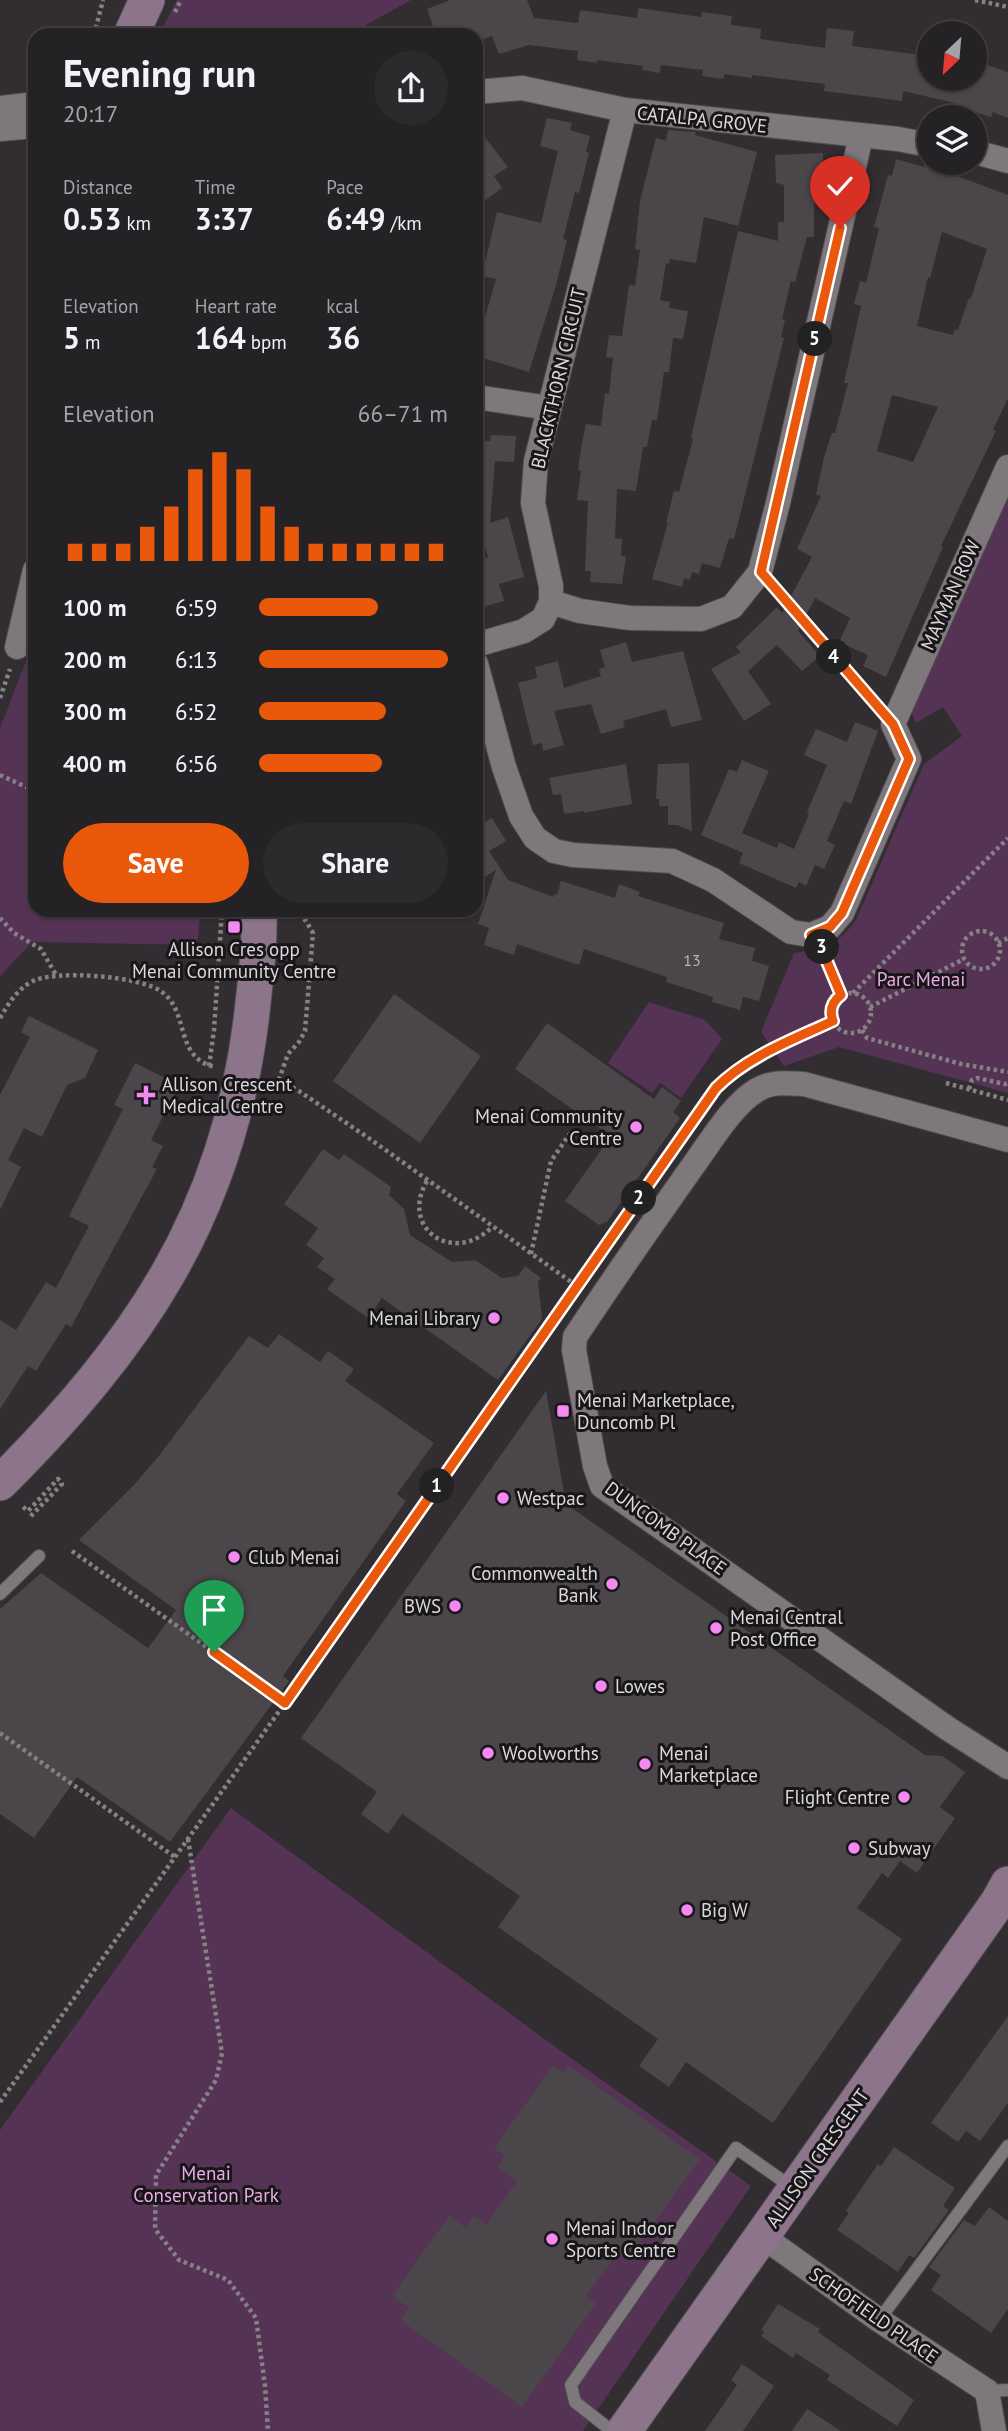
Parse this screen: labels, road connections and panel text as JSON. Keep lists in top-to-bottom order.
{
  "streets": {
    "street": [
      "CATALPA GROVE",
      "BLACKTHORN CIRCUIT",
      "MAYMAN ROW",
      "DUNCOMB PLACE",
      "ALLISON CRESCENT",
      "SCHOFIELD PLACE"
    ]
  },
  "crossings": [
    ["CATALPA GROVE", "BLACKTHORN CIRCUIT"],
    ["ALLISON CRESCENT", "SCHOFIELD PLACE"]
  ],
  "parks": ["Parc Menai", "Menai Conservation Park"],
  "places": {
    "transit": ["Allison Cres opp Menai Community Centre", "Menai Marketplace, Duncomb Pl"],
    "health": ["Allison Crescent Medical Centre"],
    "other": [
      "Menai Community Centre",
      "Menai Library",
      "Westpac",
      "Club Menai",
      "Commonwealth Bank",
      "BWS",
      "Menai Central Post Office",
      "Lowes",
      "Woolworths",
      "Menai Marketplace",
      "Flight Centre",
      "Subway",
      "Big W",
      "Menai Indoor Sports Centre"
    ]
  },
  "house_numbers": ["13"],
  "north": "bottom left",
  "page": {
    "heading": ["Evening run", "20:17"],
    "stats": [
      ["Distance", "0.53 km"],
      ["Time", "3:37"],
      ["Pace", "6:49 /km"],
      ["Elevation", "5 m"],
      ["Heart rate", "164 bpm"],
      ["kcal", "36"]
    ],
    "pins": [
      "5",
      "4",
      "3",
      "2",
      "1"
    ],
    "chart": ["Elevation", "66–71 m"],
    "list": [
      {
        "name": "100 m",
        "note": "6:59"
      },
      {
        "name": "200 m",
        "note": "6:13"
      },
      {
        "name": "300 m",
        "note": "6:52"
      },
      {
        "name": "400 m",
        "note": "6:56"
      }
    ],
    "buttons": ["Save", "Share"]
  }
}
